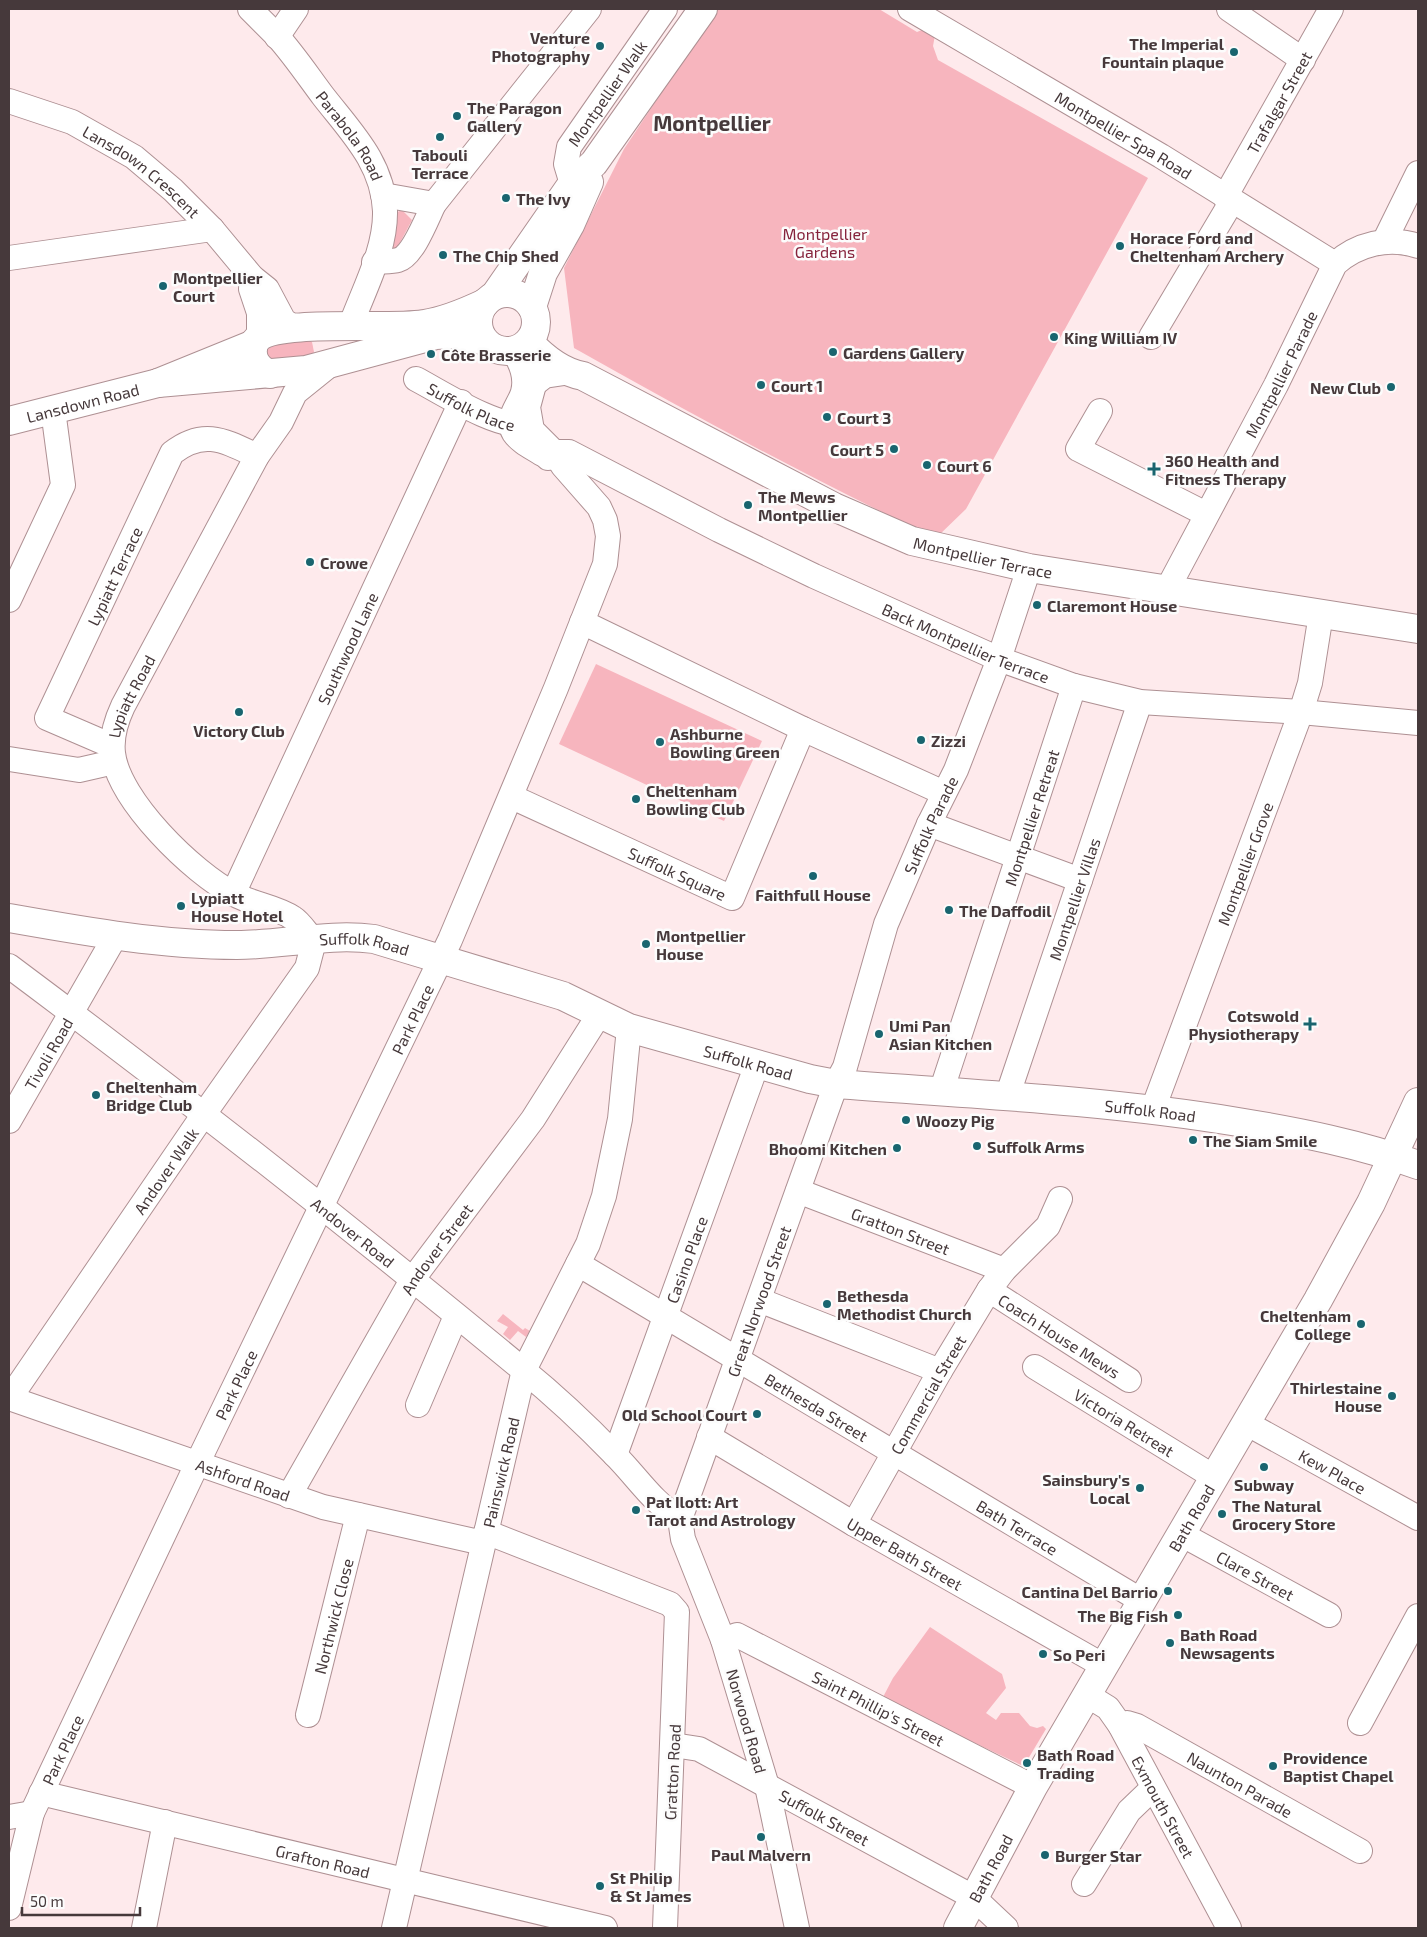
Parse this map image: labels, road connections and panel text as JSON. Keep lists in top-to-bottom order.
{
  "streets": {
    "main road": [
      "Montpellier Walk",
      "Lansdown Road",
      "Montpellier Terrace",
      "Suffolk Road",
      "Bath Road"
    ],
    "street": [
      "Trafalgar Street",
      "Montpellier Spa Road",
      "Parabola Road",
      "Lansdown Crescent",
      "Montpellier Parade",
      "Suffolk Place",
      "Lypiatt Terrace",
      "Back Montpellier Terrace",
      "Southwood Lane",
      "Lypiatt Road",
      "Montpellier Retreat",
      "Suffolk Parade",
      "Montpellier Grove",
      "Suffolk Square",
      "Montpellier Villas",
      "Park Place",
      "Tivoli Road",
      "Andover Walk",
      "Gratton Street",
      "Andover Road",
      "Andover Street",
      "Casino Place",
      "Great Norwood Street",
      "Coach House Mews",
      "Commercial Street",
      "Bethesda Street",
      "Victoria Retreat",
      "Kew Place",
      "Painswick Road",
      "Ashford Road",
      "Bath Terrace",
      "Upper Bath Street",
      "Clare Street",
      "Northwick Close",
      "Saint Phillip's Street",
      "Norwood Road",
      "Gratton Road",
      "Naunton Parade",
      "Exmouth Street",
      "Suffolk Street",
      "Grafton Road"
    ]
  },
  "crossings": [
    ["Montpellier Walk", "Lansdown Road"],
    ["Montpellier Walk", "Montpellier Terrace"],
    ["Trafalgar Street", "Montpellier Spa Road"],
    ["Montpellier Spa Road", "Montpellier Parade"],
    ["Parabola Road", "Lansdown Crescent"],
    ["Parabola Road", "Lansdown Road"],
    ["Lansdown Crescent", "Lansdown Road"],
    ["Montpellier Parade", "Montpellier Terrace"],
    ["Lansdown Road", "Montpellier Terrace"],
    ["Lansdown Road", "Lypiatt Road"],
    ["Suffolk Place", "Southwood Lane"],
    ["Montpellier Terrace", "Suffolk Parade"],
    ["Montpellier Terrace", "Montpellier Grove"],
    ["Lypiatt Terrace", "Lypiatt Road"],
    ["Back Montpellier Terrace", "Montpellier Retreat"],
    ["Back Montpellier Terrace", "Suffolk Parade"],
    ["Back Montpellier Terrace", "Montpellier Grove"],
    ["Back Montpellier Terrace", "Montpellier Villas"],
    ["Southwood Lane", "Lypiatt Road"],
    ["Lypiatt Road", "Suffolk Road"],
    ["Lypiatt Road", "Andover Walk"],
    ["Montpellier Retreat", "Suffolk Road"],
    ["Suffolk Parade", "Suffolk Road"],
    ["Suffolk Parade", "Great Norwood Street"],
    ["Montpellier Grove", "Suffolk Road"],
    ["Montpellier Villas", "Suffolk Road"],
    ["Suffolk Road", "Park Place"],
    ["Suffolk Road", "Tivoli Road"],
    ["Suffolk Road", "Andover Walk"],
    ["Suffolk Road", "Andover Street"],
    ["Suffolk Road", "Casino Place"],
    ["Suffolk Road", "Great Norwood Street"],
    ["Suffolk Road", "Painswick Road"],
    ["Suffolk Road", "Bath Road"],
    ["Park Place", "Andover Road"],
    ["Park Place", "Ashford Road"],
    ["Park Place", "Grafton Road"],
    ["Tivoli Road", "Andover Road"],
    ["Andover Walk", "Andover Road"],
    ["Andover Walk", "Ashford Road"],
    ["Gratton Street", "Great Norwood Street"],
    ["Gratton Street", "Commercial Street"],
    ["Andover Road", "Andover Street"],
    ["Andover Road", "Casino Place"],
    ["Andover Road", "Great Norwood Street"],
    ["Andover Road", "Painswick Road"],
    ["Andover Road", "Norwood Road"],
    ["Andover Street", "Ashford Road"],
    ["Casino Place", "Bethesda Street"],
    ["Great Norwood Street", "Bethesda Street"],
    ["Great Norwood Street", "Upper Bath Street"],
    ["Great Norwood Street", "Norwood Road"],
    ["Coach House Mews", "Commercial Street"],
    ["Commercial Street", "Bethesda Street"],
    ["Commercial Street", "Bath Terrace"],
    ["Commercial Street", "Upper Bath Street"],
    ["Bethesda Street", "Painswick Road"],
    ["Bethesda Street", "Bath Terrace"],
    ["Victoria Retreat", "Bath Road"],
    ["Kew Place", "Bath Road"],
    ["Painswick Road", "Ashford Road"],
    ["Painswick Road", "Grafton Road"],
    ["Ashford Road", "Northwick Close"],
    ["Ashford Road", "Gratton Road"],
    ["Bath Road", "Bath Terrace"],
    ["Bath Road", "Upper Bath Street"],
    ["Bath Road", "Clare Street"],
    ["Bath Road", "Saint Phillip's Street"],
    ["Bath Road", "Exmouth Street"],
    ["Bath Road", "Suffolk Street"],
    ["Saint Phillip's Street", "Norwood Road"],
    ["Norwood Road", "Suffolk Street"],
    ["Gratton Road", "Suffolk Street"],
    ["Naunton Parade", "Exmouth Street"]
  ],
  "districts": ["Montpellier"],
  "parks": ["Montpellier Gardens"],
  "places": {
    "other": [
      "Venture Photography",
      "The Imperial Fountain plaque",
      "The Paragon Gallery",
      "Tabouli Terrace",
      "The Ivy",
      "Horace Ford and Cheltenham Archery",
      "The Chip Shed",
      "Montpellier Court",
      "King William IV",
      "Gardens Gallery",
      "Côte Brasserie",
      "Court 1",
      "New Club",
      "Court 3",
      "Court 5",
      "Court 6",
      "The Mews Montpellier",
      "Crowe",
      "Claremont House",
      "Victory Club",
      "Zizzi",
      "Ashburne Bowling Green",
      "Cheltenham Bowling Club",
      "Faithfull House",
      "Lypiatt House Hotel",
      "The Daffodil",
      "Montpellier House",
      "Umi Pan Asian Kitchen",
      "Cheltenham Bridge Club",
      "Woozy Pig",
      "The Siam Smile",
      "Suffolk Arms",
      "Bhoomi Kitchen",
      "Bethesda Methodist Church",
      "Cheltenham College",
      "Thirlestaine House",
      "Old School Court",
      "Subway",
      "Sainsbury's Local",
      "Pat Ilott: Art Tarot and Astrology",
      "The Natural Grocery Store",
      "Cantina Del Barrio",
      "The Big Fish",
      "Bath Road Newsagents",
      "So Peri",
      "Bath Road Trading",
      "Providence Baptist Chapel",
      "Paul Malvern",
      "Burger Star",
      "St Philip & St James"
    ],
    "health": ["360 Health and Fitness Therapy", "Cotswold Physiotherapy"]
  },
  "scale_bar": "50 m"
}
